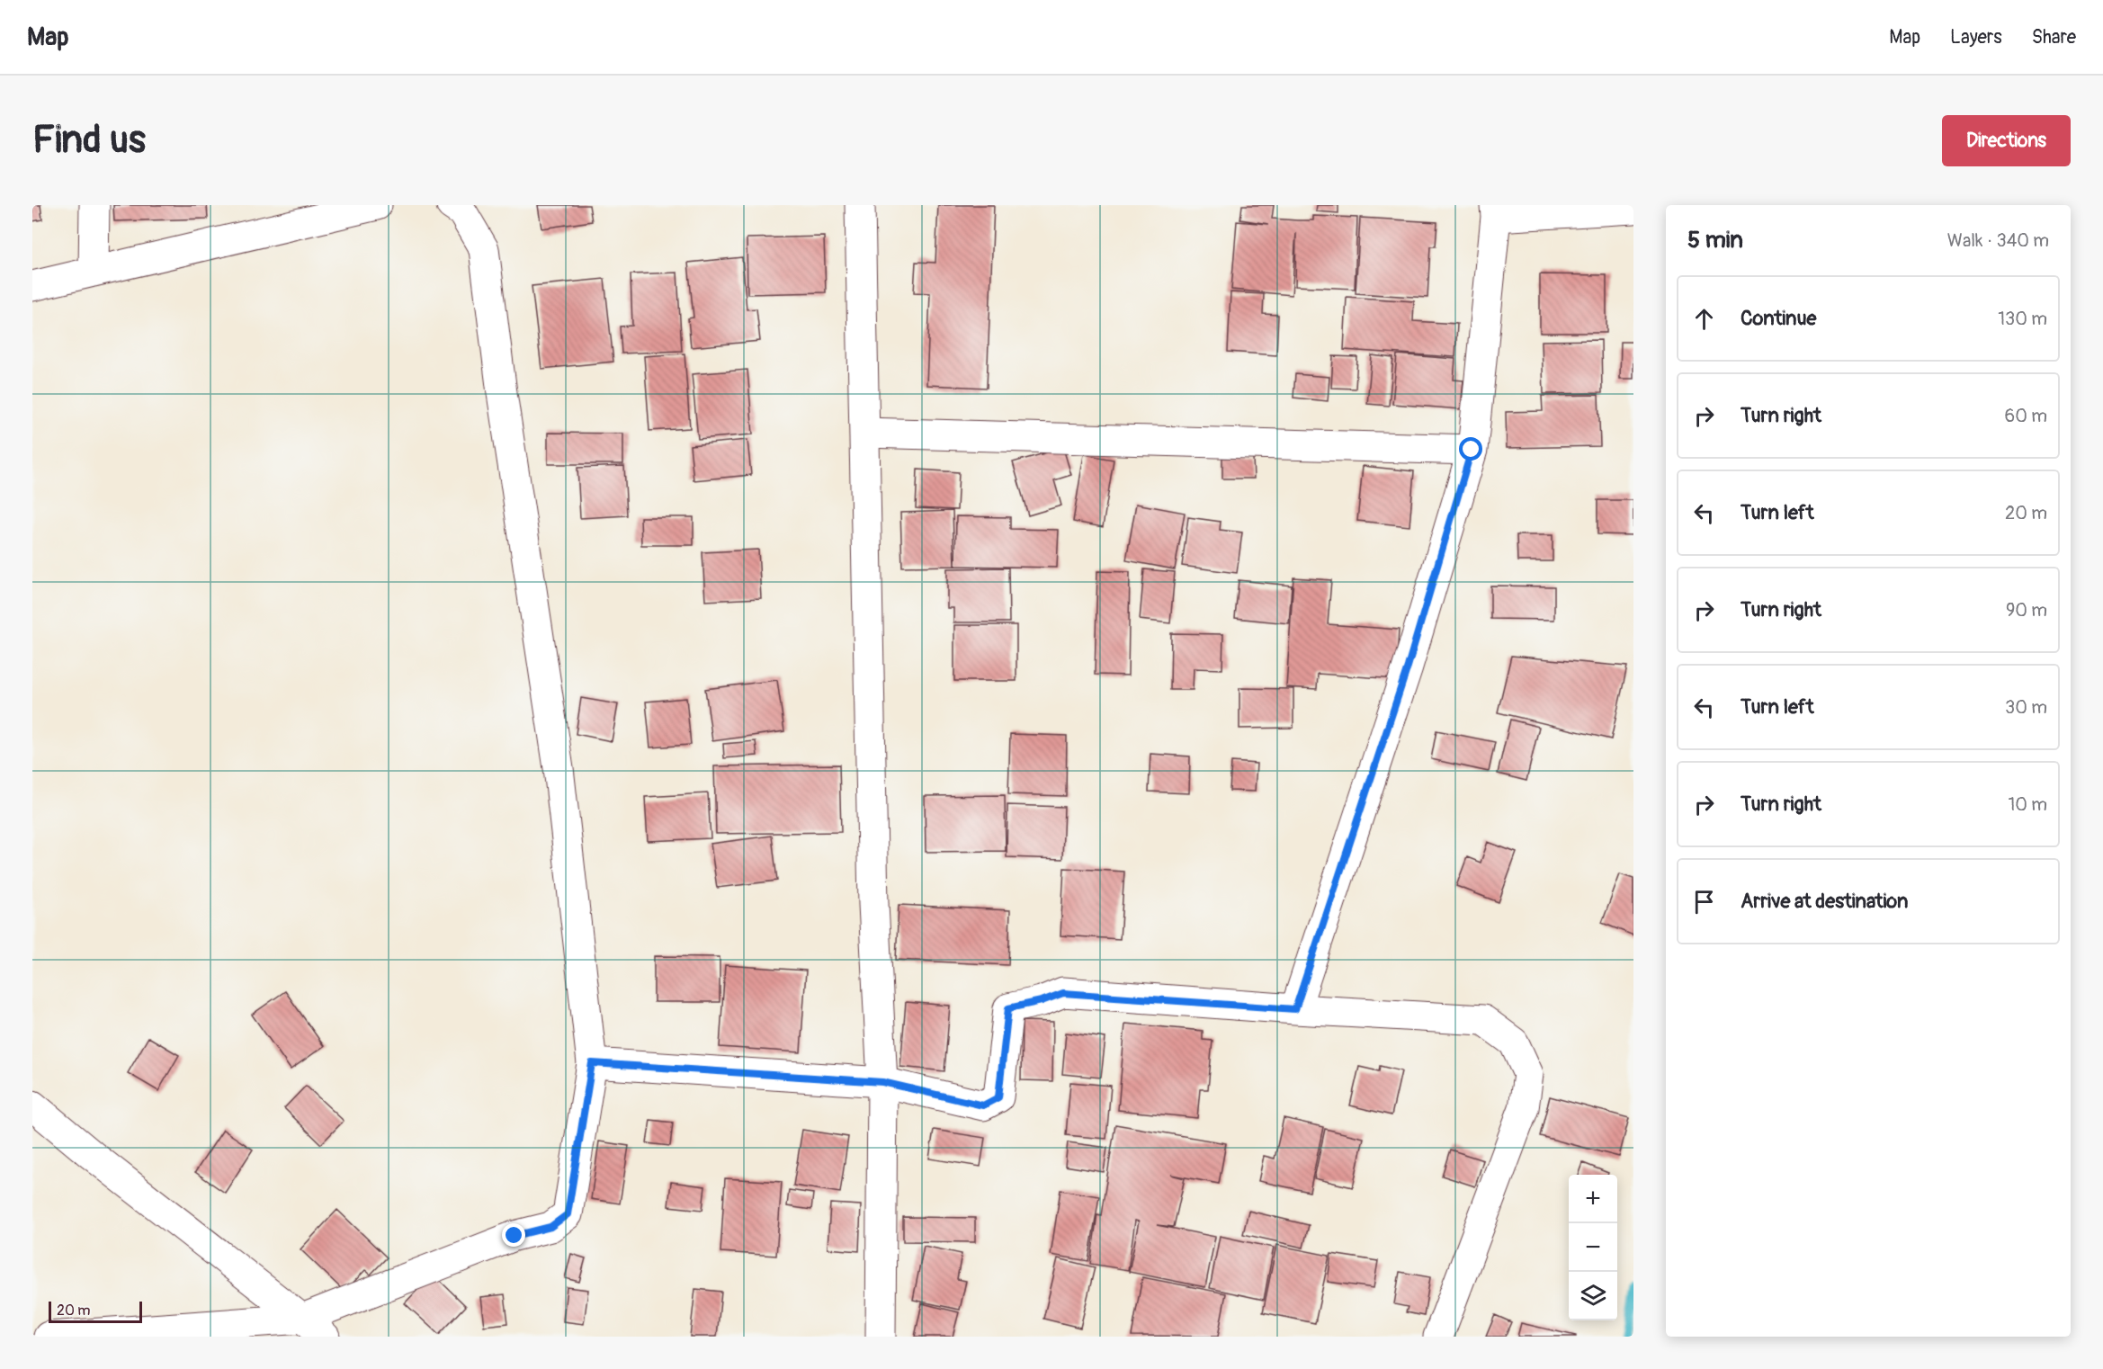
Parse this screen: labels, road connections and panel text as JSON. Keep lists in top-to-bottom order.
{
  "scale_bar": "20 m",
  "page": {
    "header": "Map",
    "nav": ["Map", "Layers", "Share"],
    "buttons": "Directions",
    "title": "Find us",
    "heading": ["5 min", "Walk · 340 m"],
    "list": [
      ["Continue", "130 m"],
      ["Turn right", "60 m"],
      ["Turn left", "20 m"],
      ["Turn right", "90 m"],
      ["Turn left", "30 m"],
      ["Turn right", "10 m"],
      "Arrive at destination"
    ],
    "map_buttons": ["+", "−"],
    "scale": "20 m"
  }
}
